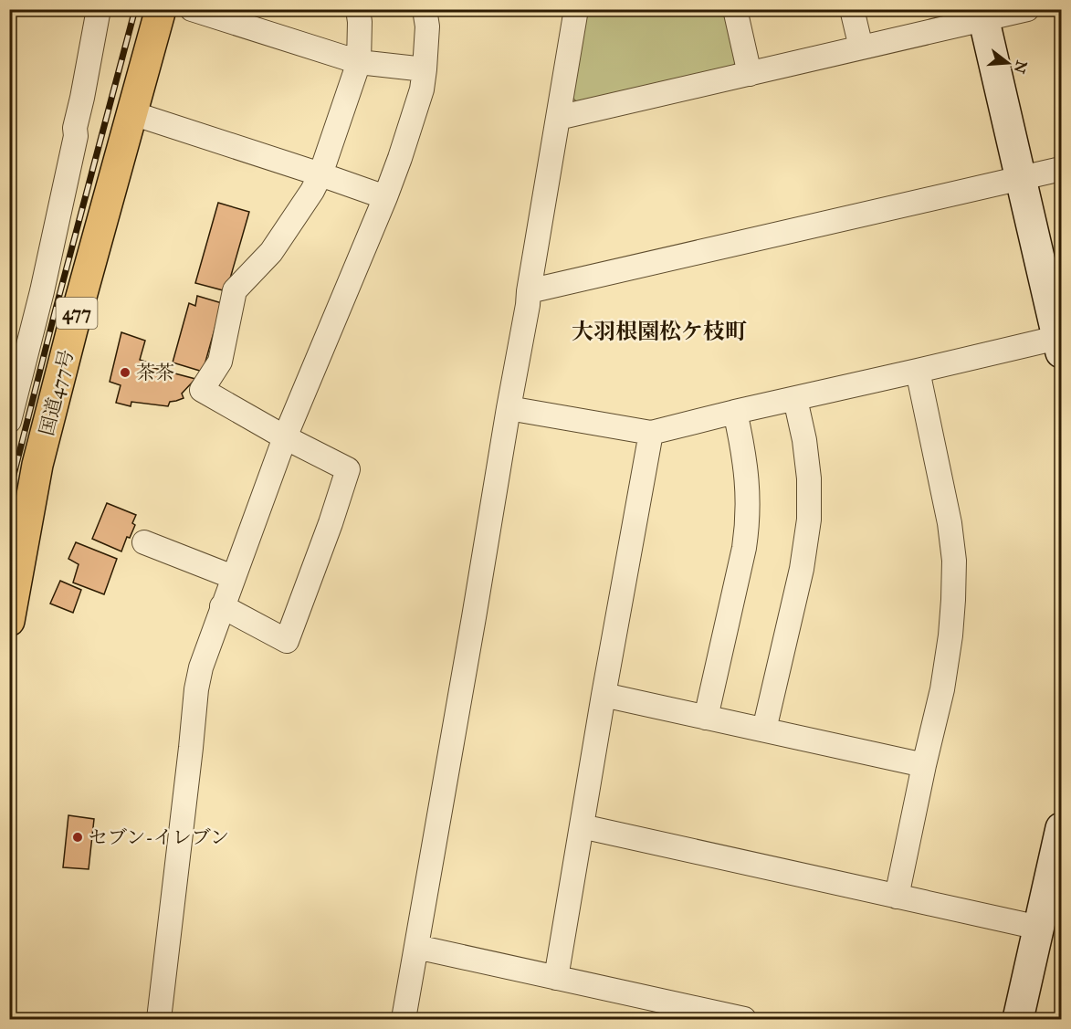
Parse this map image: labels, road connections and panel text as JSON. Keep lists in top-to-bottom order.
{
  "streets": {
    "highway": ["477", "国道477号"]
  },
  "districts": ["大羽根園松ケ枝町"],
  "places": ["茶茶", "セブン-イレブン"],
  "north": "right"
}
